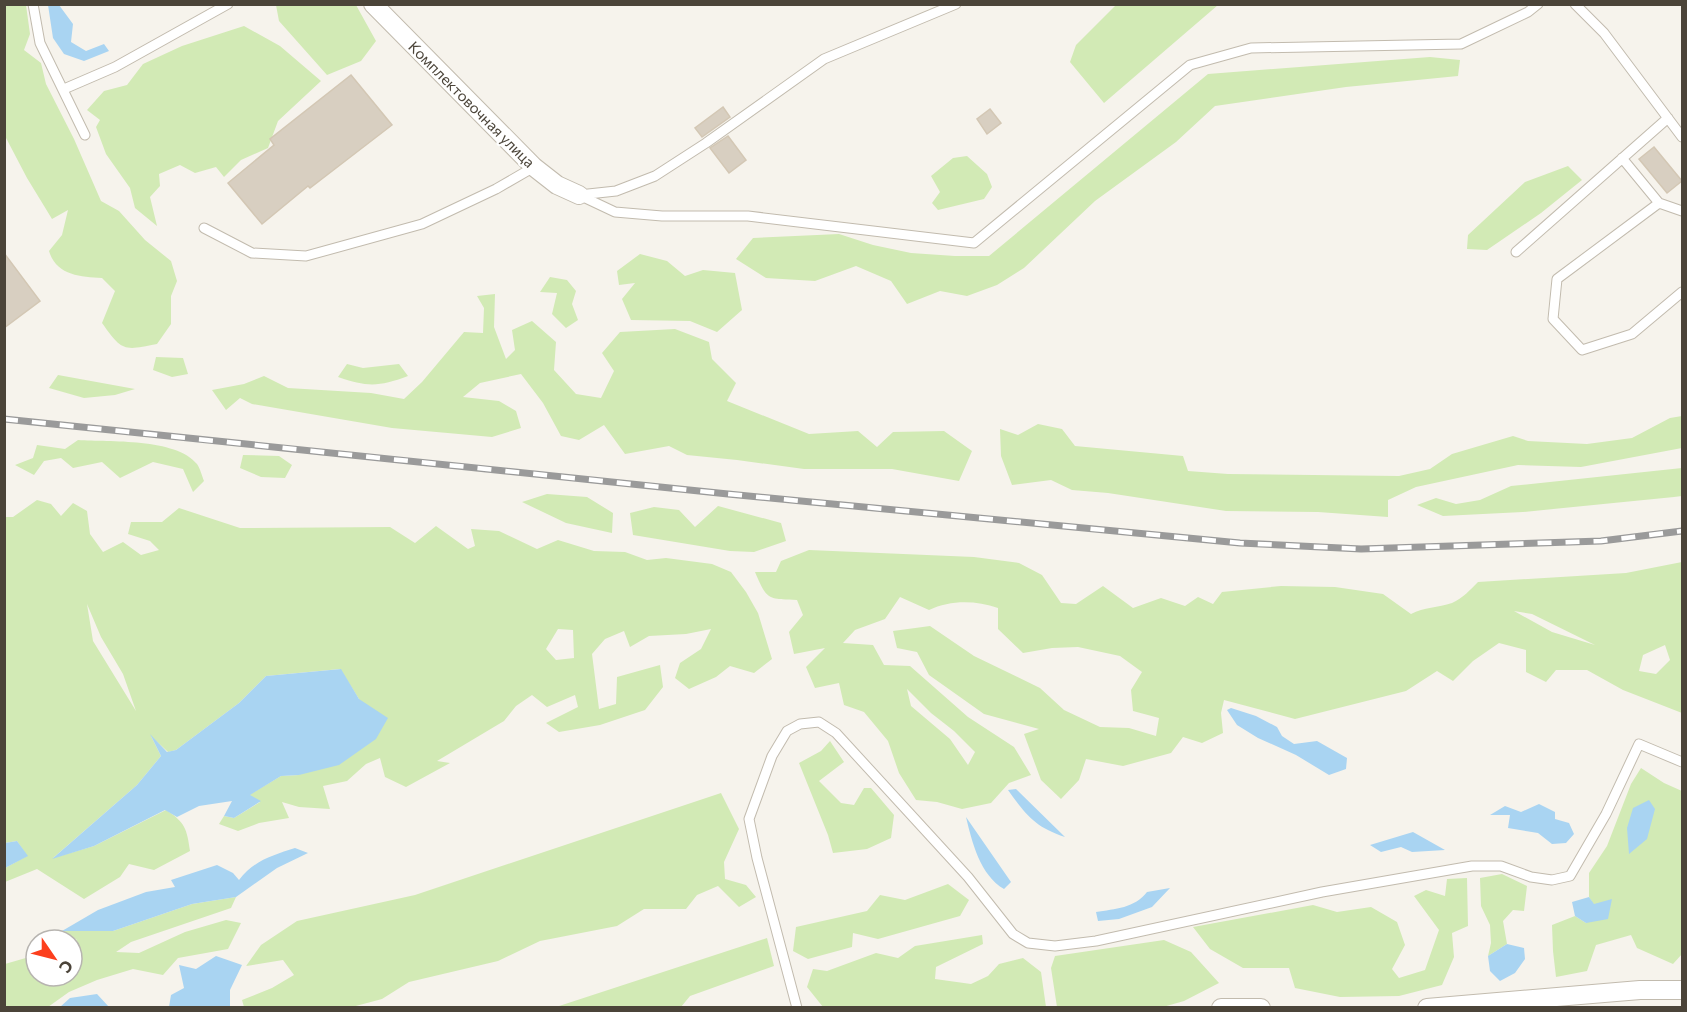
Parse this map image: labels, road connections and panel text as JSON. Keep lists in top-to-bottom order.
{
  "streets": {
    "street": ["Комплектовочная улица"]
  },
  "north": "bottom right"
}
